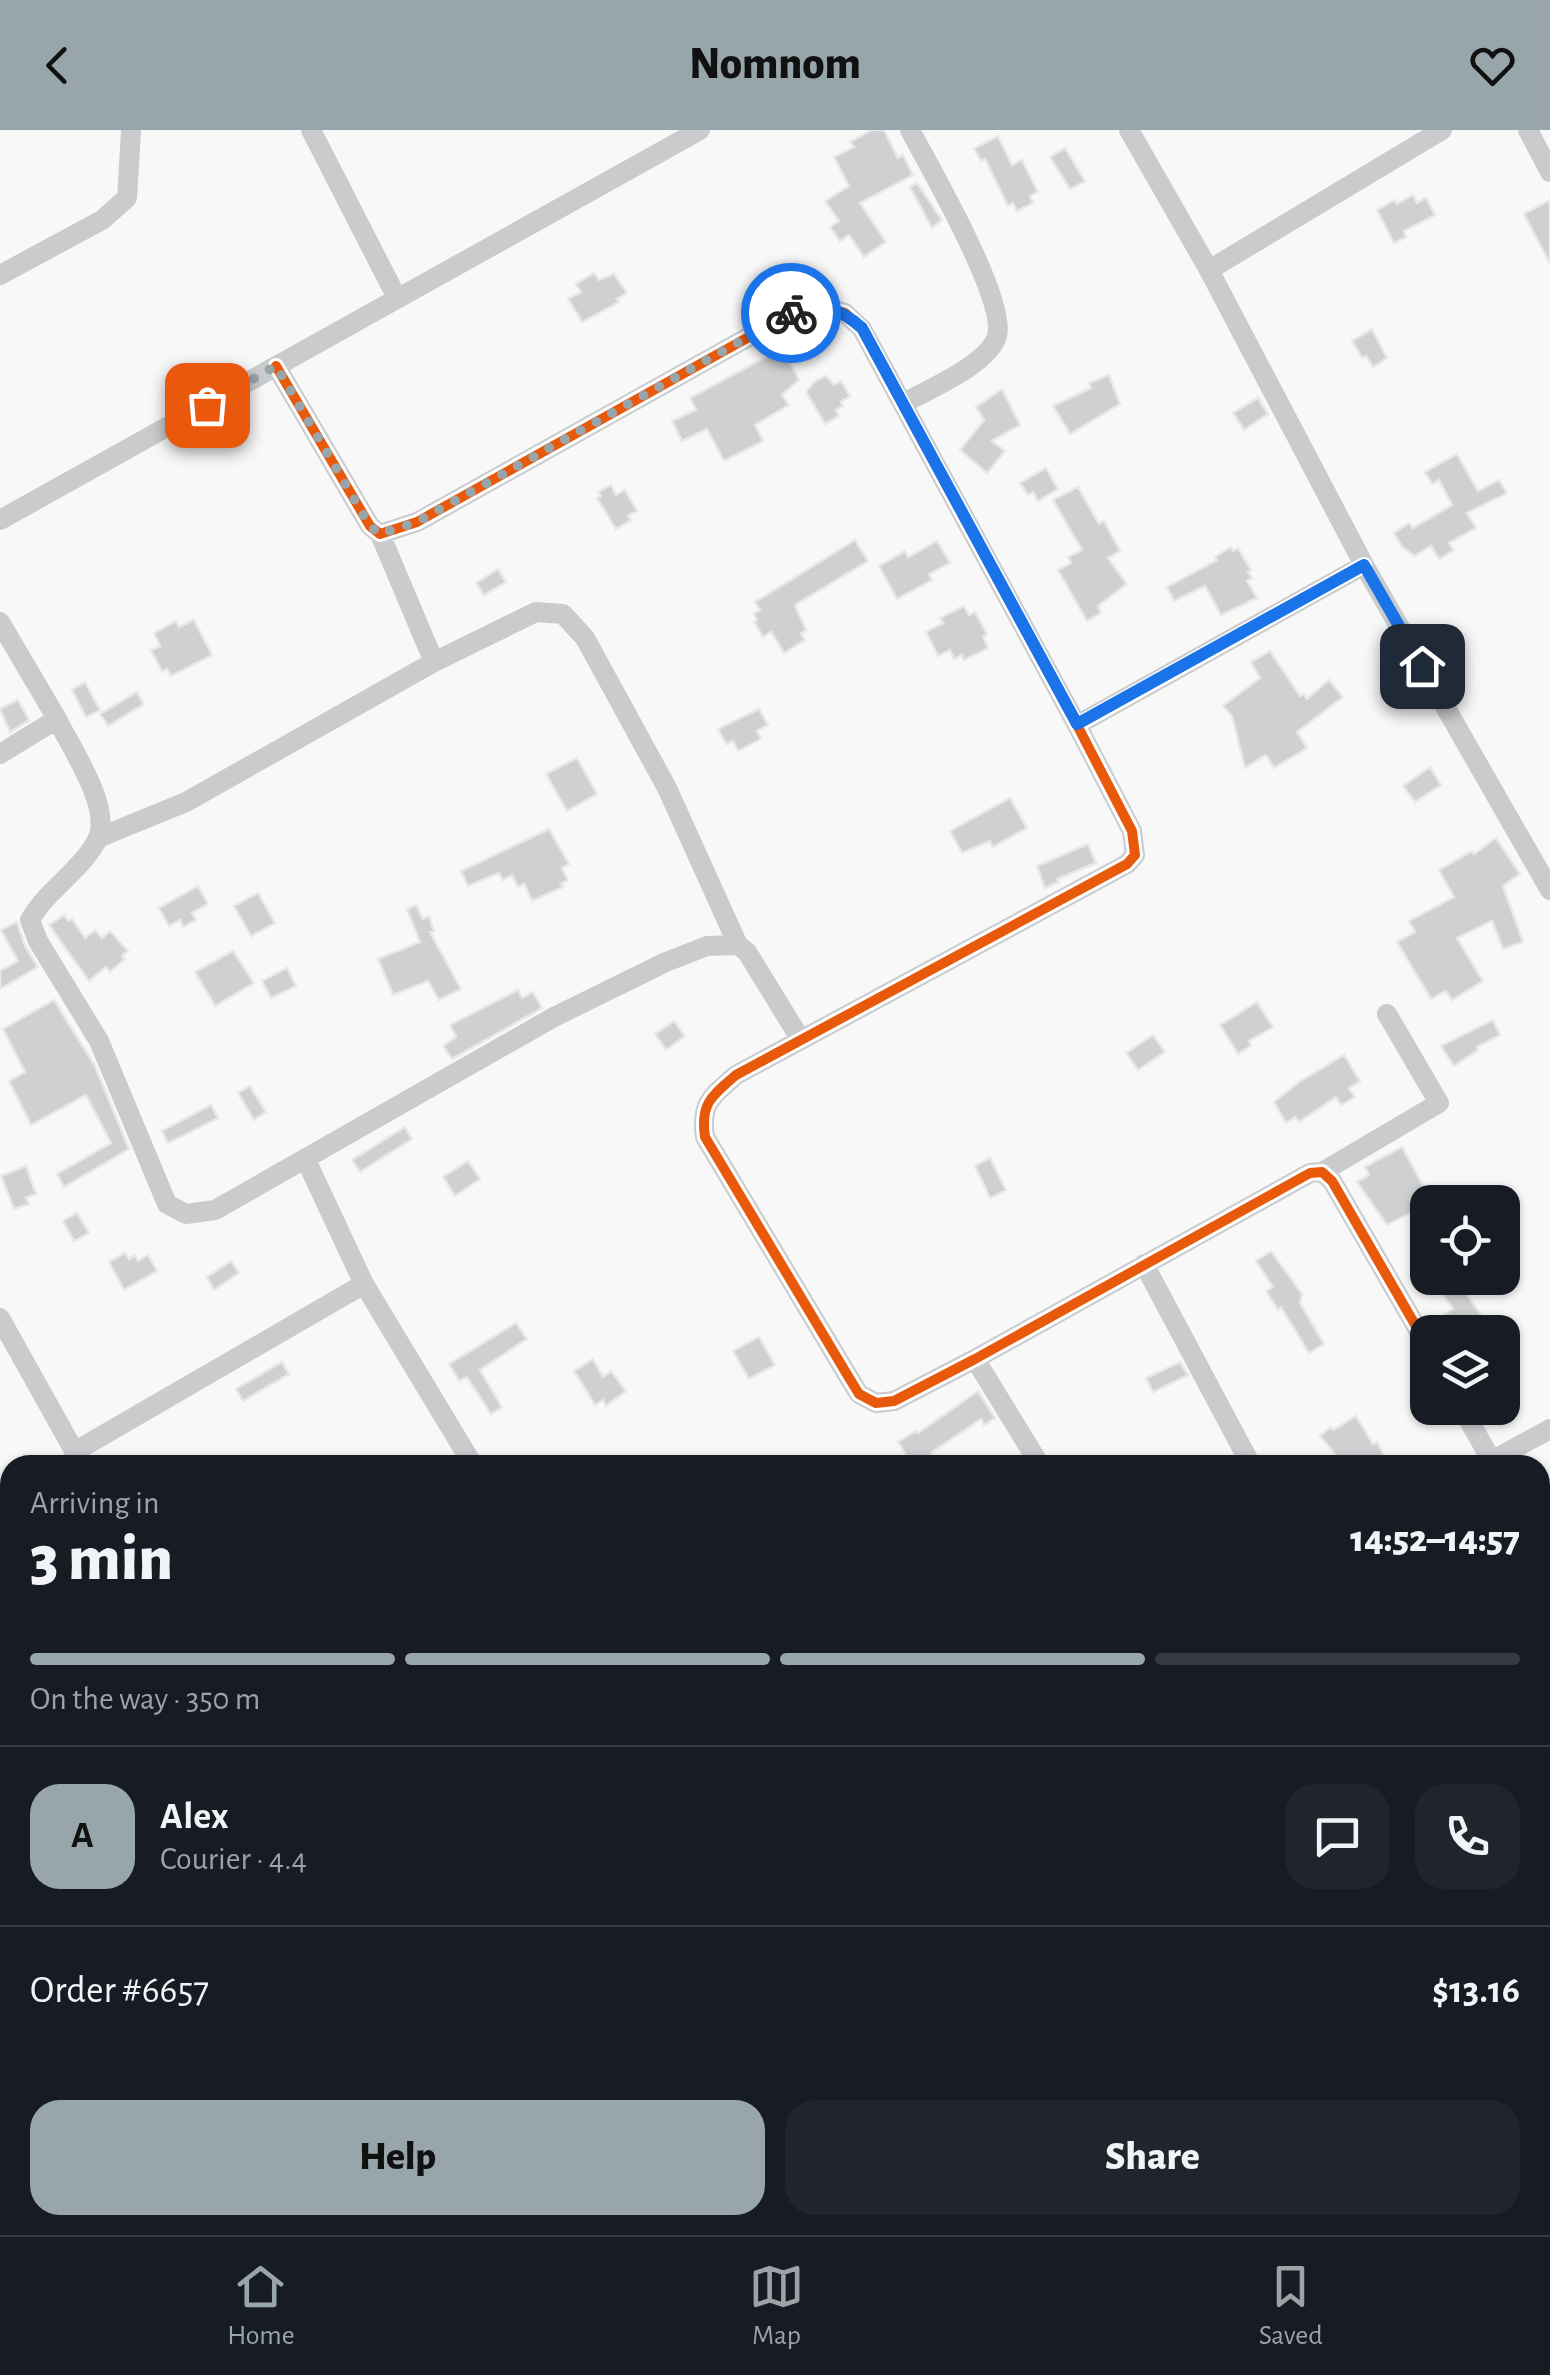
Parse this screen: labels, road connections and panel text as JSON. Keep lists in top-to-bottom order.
{
  "page": {
    "header": "Nomnom",
    "heading": ["3 min", "Arriving in", "14:52–14:57"],
    "panel": [
      "Alex",
      "Courier · 4.4",
      "Order #6657",
      "$13.16"
    ],
    "bar": "On the way · 350 m",
    "round": "A",
    "buttons": ["Help", "Share"],
    "tabs": ["Home", "Map", "Saved"]
  }
}
